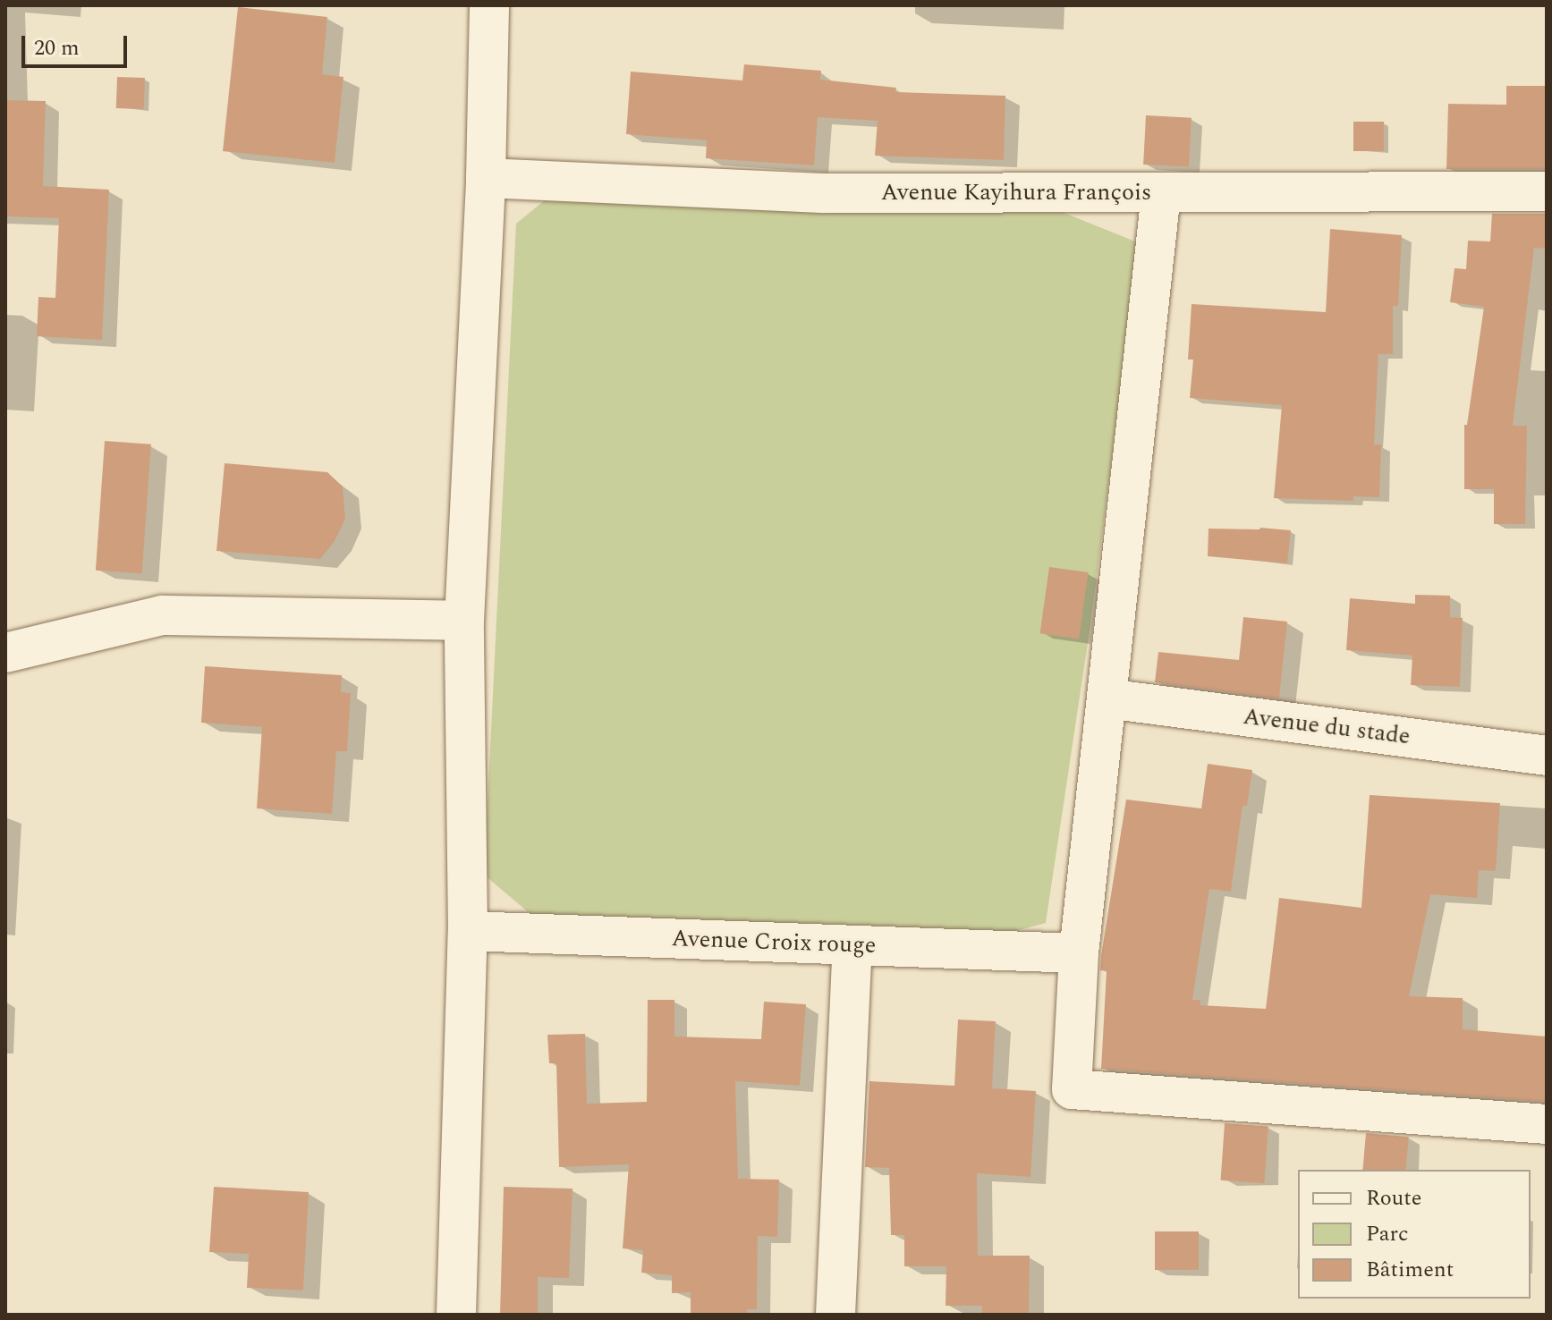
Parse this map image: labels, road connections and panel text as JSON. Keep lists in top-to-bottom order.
{
  "streets": {
    "street": ["Avenue Kayihura François", "Avenue du stade", "Avenue Croix rouge"]
  },
  "legend": ["Route", "Parc", "Bâtiment"],
  "scale_bar": "20 m"
}
